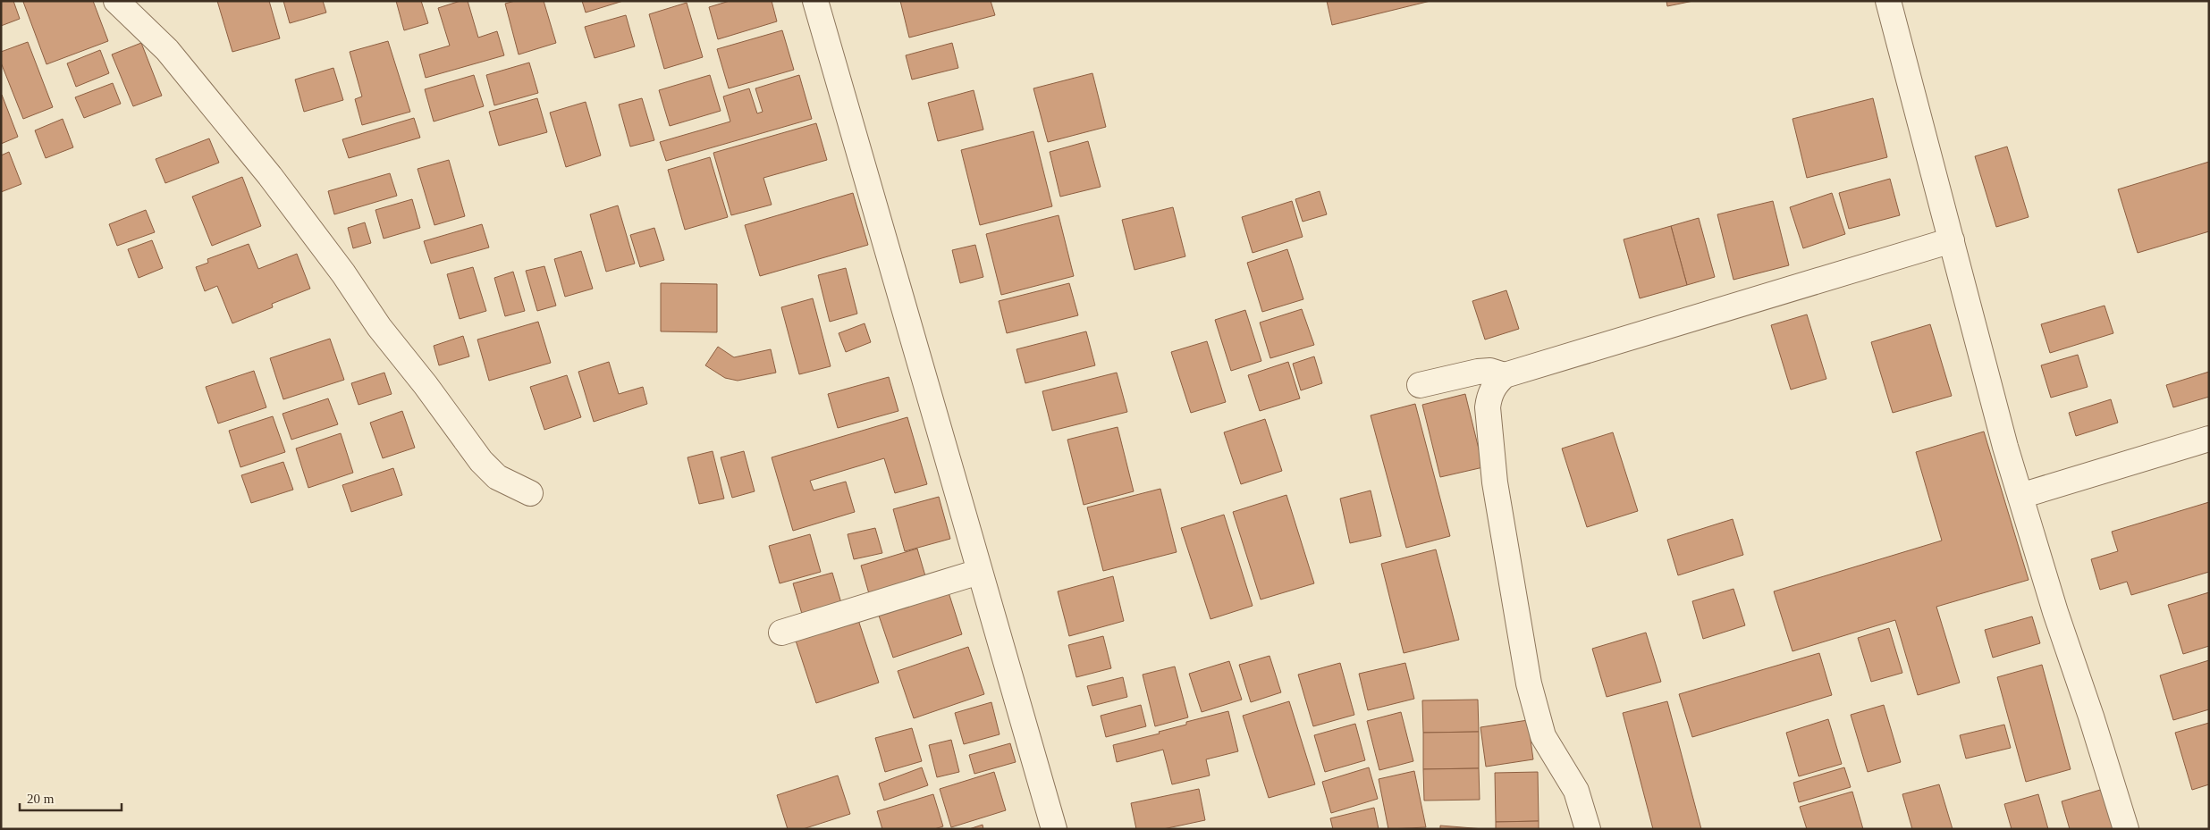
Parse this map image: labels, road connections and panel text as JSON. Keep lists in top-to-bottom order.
{
  "scale_bar": "20 m"
}
